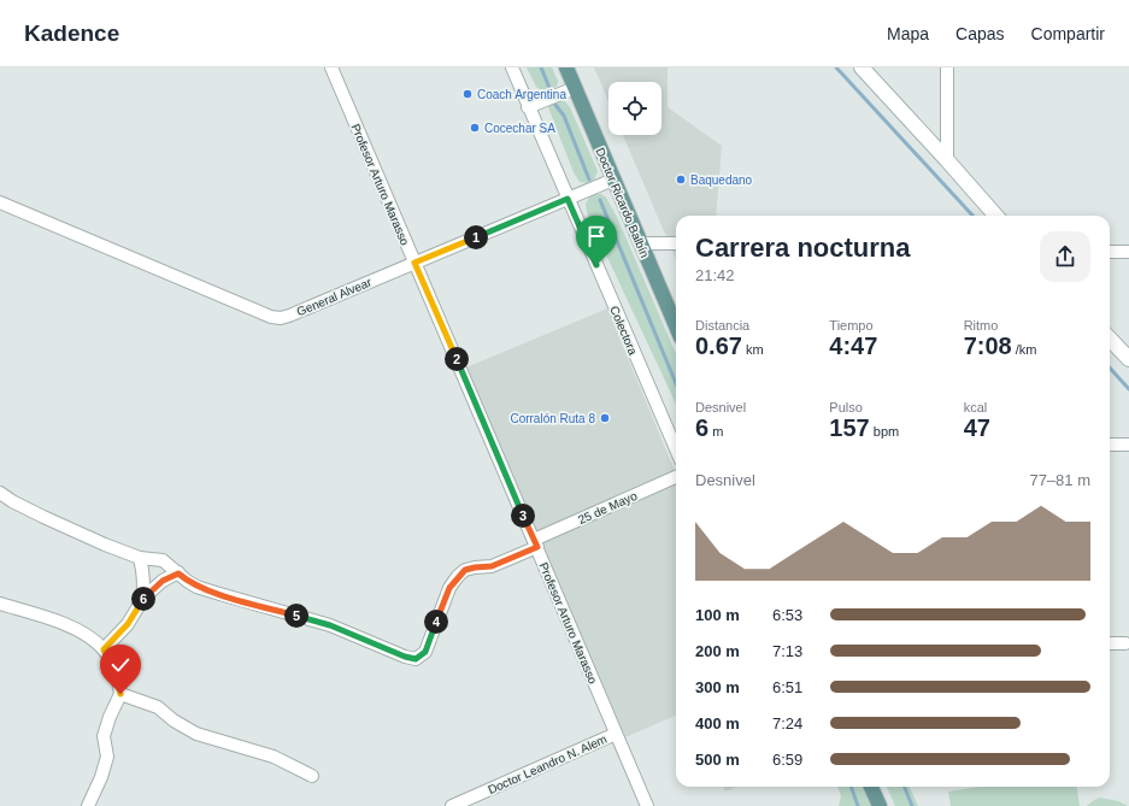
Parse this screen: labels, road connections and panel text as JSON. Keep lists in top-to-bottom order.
{
  "streets": {
    "main road": ["Doctor Ricardo Balbín"],
    "street": [
      "Profesor Arturo Marasso",
      "General Alvear",
      "Colectora",
      "25 de Mayo",
      "Doctor Leandro N. Alem"
    ]
  },
  "crossings": [
    ["Profesor Arturo Marasso", "General Alvear"],
    ["Profesor Arturo Marasso", "25 de Mayo"],
    ["Profesor Arturo Marasso", "Doctor Leandro N. Alem"],
    ["Doctor Ricardo Balbín", "General Alvear"],
    ["General Alvear", "Colectora"]
  ],
  "places": [
    "Coach Argentina",
    "Cocechar SA",
    "Baquedano",
    "Corralón Ruta 8"
  ],
  "page": {
    "header": "Kadence",
    "nav": ["Mapa", "Capas", "Compartir"],
    "heading": ["Carrera nocturna", "21:42"],
    "pins": [
      "1",
      "2",
      "3",
      "6",
      "5",
      "4"
    ],
    "stats": [
      ["Distancia", "0.67 km"],
      ["Tiempo", "4:47"],
      ["Ritmo", "7:08 /km"],
      ["Desnivel", "6 m"],
      ["Pulso", "157 bpm"],
      ["kcal", "47"]
    ],
    "chart": ["Desnivel", "77–81 m"],
    "list": [
      {
        "name": "100 m",
        "note": "6:53"
      },
      {
        "name": "200 m",
        "note": "7:13"
      },
      {
        "name": "300 m",
        "note": "6:51"
      },
      {
        "name": "400 m",
        "note": "7:24"
      },
      {
        "name": "500 m",
        "note": "6:59"
      }
    ]
  }
}
